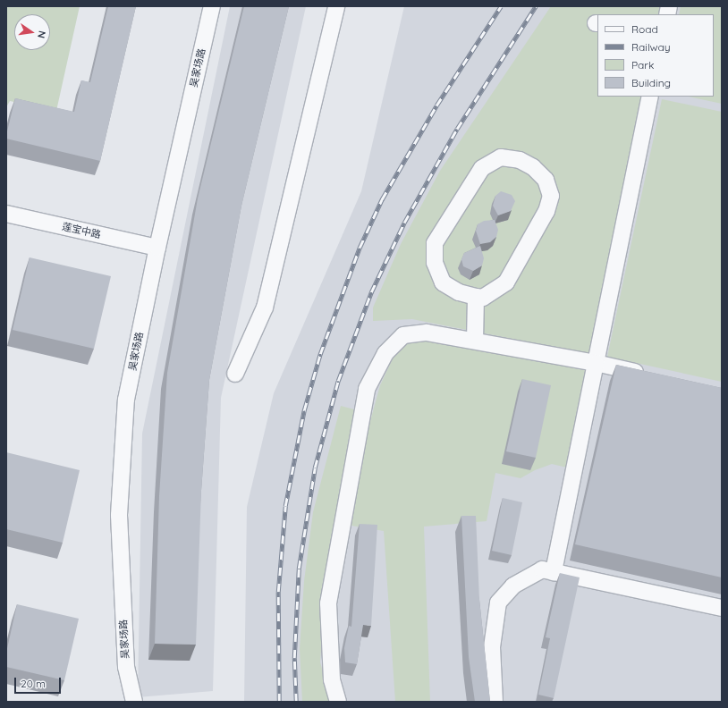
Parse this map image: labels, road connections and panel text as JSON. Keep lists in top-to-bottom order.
{
  "streets": {
    "street": ["吴家场路", "莲宝中路"]
  },
  "crossings": [
    ["吴家场路", "莲宝中路"]
  ],
  "legend": [
    "Road",
    "Railway",
    "Park",
    "Building"
  ],
  "scale_bar": "20 m",
  "north": "right"
}
